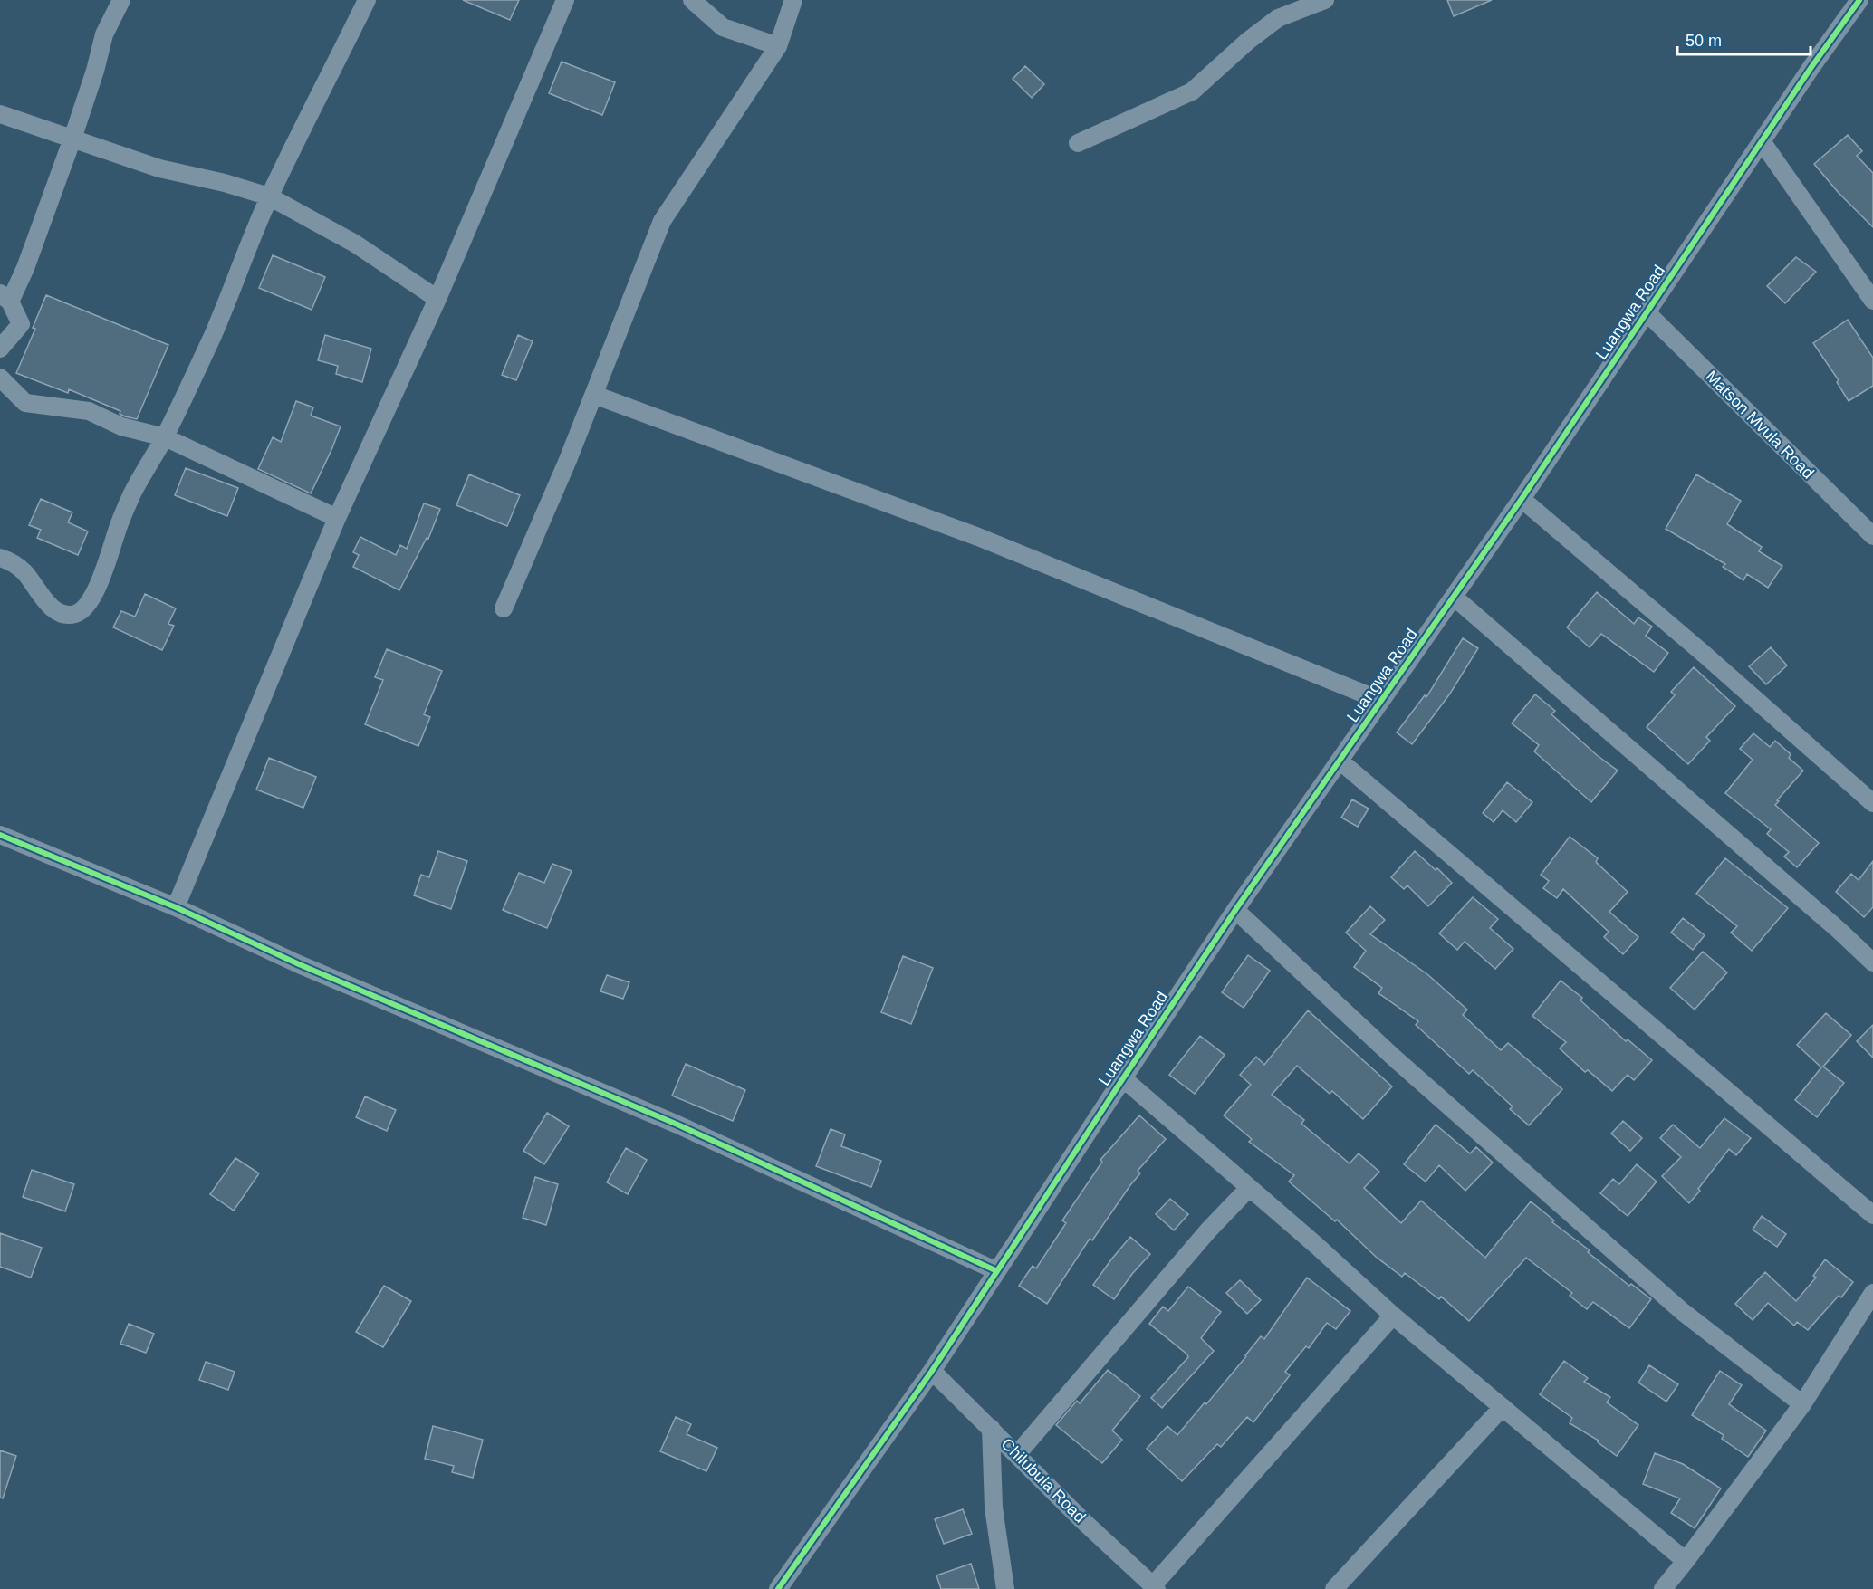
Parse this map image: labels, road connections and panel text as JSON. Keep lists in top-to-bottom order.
{
  "streets": {
    "street": ["Luangwa Road", "Matson Mvula Road", "Chilubula Road"]
  },
  "crossings": [
    ["Luangwa Road", "Matson Mvula Road"],
    ["Luangwa Road", "Chilubula Road"]
  ],
  "scale_bar": "50 m"
}
